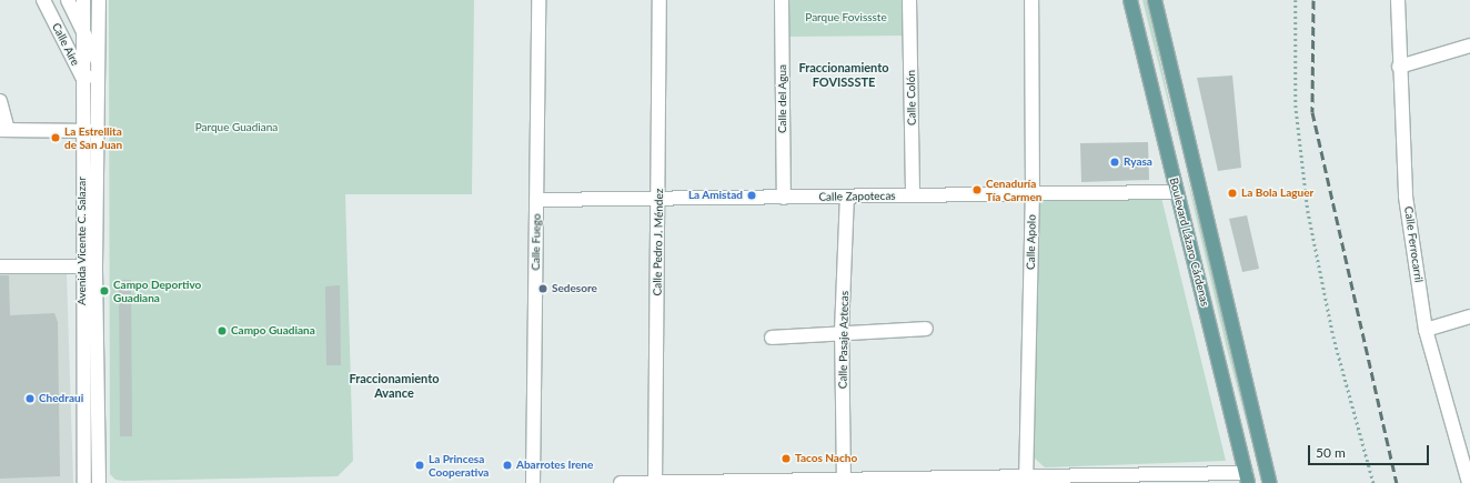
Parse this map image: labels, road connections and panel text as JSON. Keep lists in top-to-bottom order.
{
  "streets": {
    "main road": ["Boulevard Lázaro Cárdenas"],
    "street": [
      "Calle Aire",
      "Calle Colón",
      "Calle del Agua",
      "Calle Zapotecas",
      "Avenida Vicente C. Salazar",
      "Calle Fuego",
      "Calle Pedro J. Méndez",
      "Calle Apolo",
      "Calle Ferrocarril",
      "Calle Pasaje Aztecas"
    ]
  },
  "crossings": [
    ["Calle Aire", "Avenida Vicente C. Salazar"],
    ["Calle Colón", "Calle Zapotecas"],
    ["Calle del Agua", "Calle Zapotecas"],
    ["Calle Zapotecas", "Calle Fuego"],
    ["Calle Zapotecas", "Calle Pedro J. Méndez"],
    ["Calle Zapotecas", "Calle Apolo"],
    ["Calle Zapotecas", "Boulevard Lázaro Cárdenas"],
    ["Calle Zapotecas", "Calle Pasaje Aztecas"]
  ],
  "districts": ["Fraccionamiento FOVISSSTE", "Fraccionamiento Avance"],
  "parks": ["Parque Fovissste", "Parque Guadiana"],
  "places": [
    "La Estrellita de San Juan",
    "Ryasa",
    "Cenaduría Tía Carmen",
    "La Bola Laguer",
    "La Amistad",
    "Sedesore",
    "Campo Deportivo Guadiana",
    "Campo Guadiana",
    "Chedraui",
    "Tacos Nacho",
    "La Princesa Cooperativa",
    "Abarrotes Irene"
  ],
  "scale_bar": "50 m"
}
